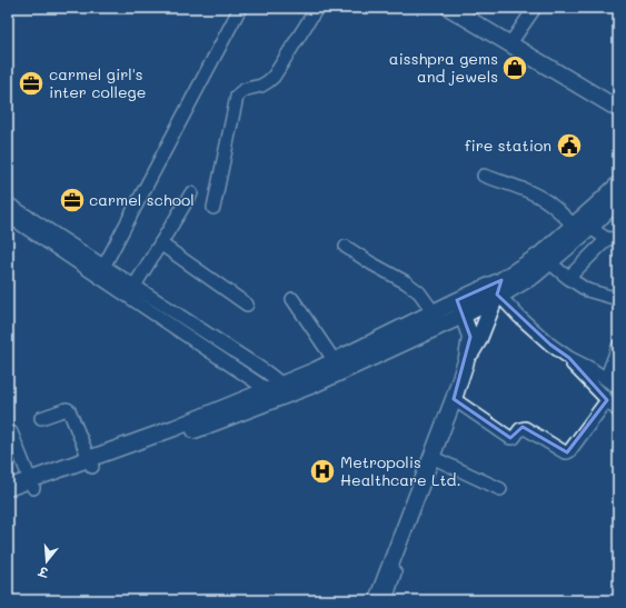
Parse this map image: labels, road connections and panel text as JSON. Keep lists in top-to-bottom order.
{
  "places": {
    "shop": ["aisshpra gems and jewels"],
    "office": ["carmel girl's inter college", "carmel school"],
    "public building": ["fire station"],
    "hospital": ["Metropolis Healthcare Ltd."]
  },
  "north": "bottom"
}
